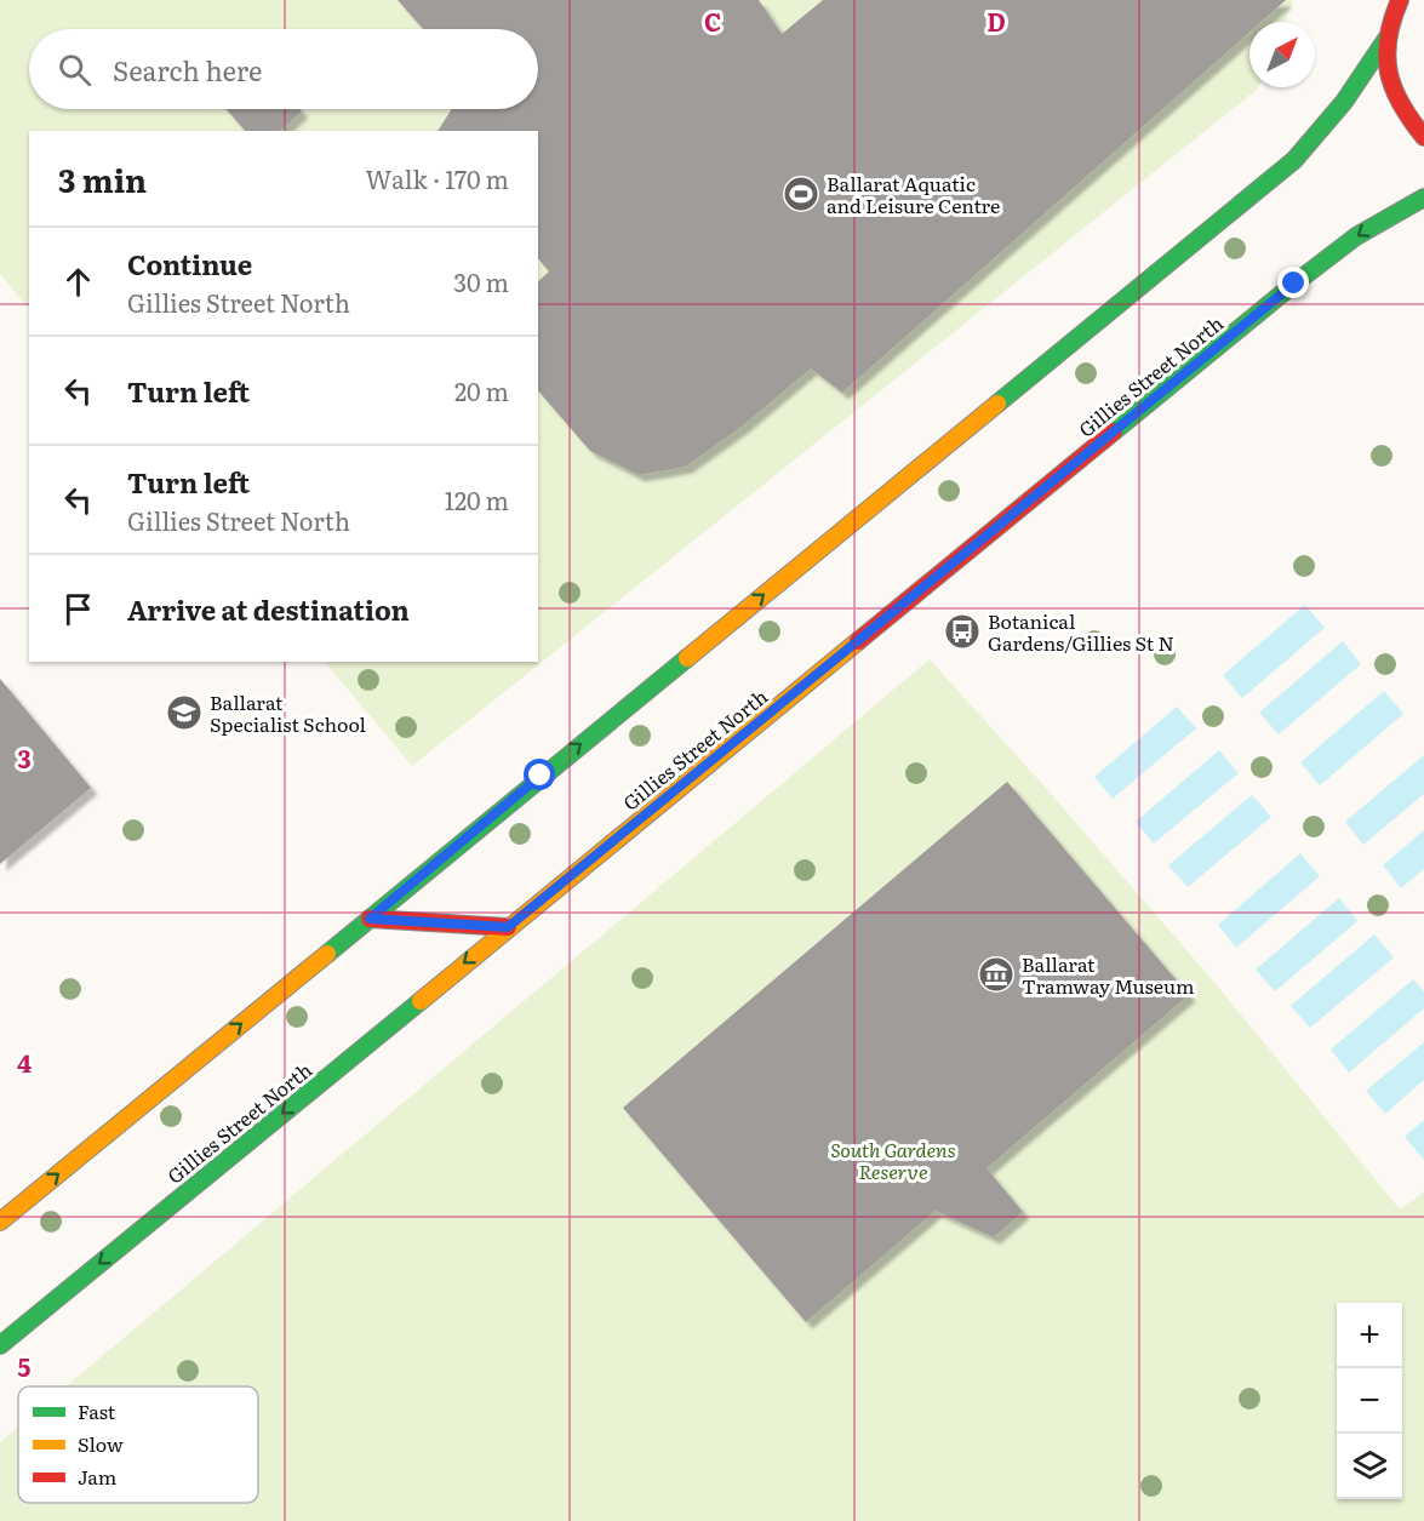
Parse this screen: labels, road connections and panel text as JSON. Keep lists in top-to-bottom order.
{
  "streets": {
    "main road": ["Gillies Street North"]
  },
  "parks": ["South Gardens Reserve"],
  "places": {
    "sports": ["Ballarat Aquatic and Leisure Centre"],
    "bus stop": ["Botanical Gardens/Gillies St N"],
    "school or university": ["Ballarat Specialist School"],
    "museum": ["Ballarat Tramway Museum"]
  },
  "legend": ["Fast", "Slow", "Jam"],
  "north": "top right",
  "page": {
    "search": "Search here",
    "heading": ["3 min", "Walk · 170 m"],
    "list": [
      ["Continue", "Gillies Street North", "30 m"],
      ["Turn left", "20 m"],
      ["Turn left", "Gillies Street North", "120 m"],
      "Arrive at destination"
    ],
    "map_buttons": ["+", "−"]
  },
  "grid": {
    "columns": ["C", "D"],
    "rows": ["3", "4", "5"]
  }
}
